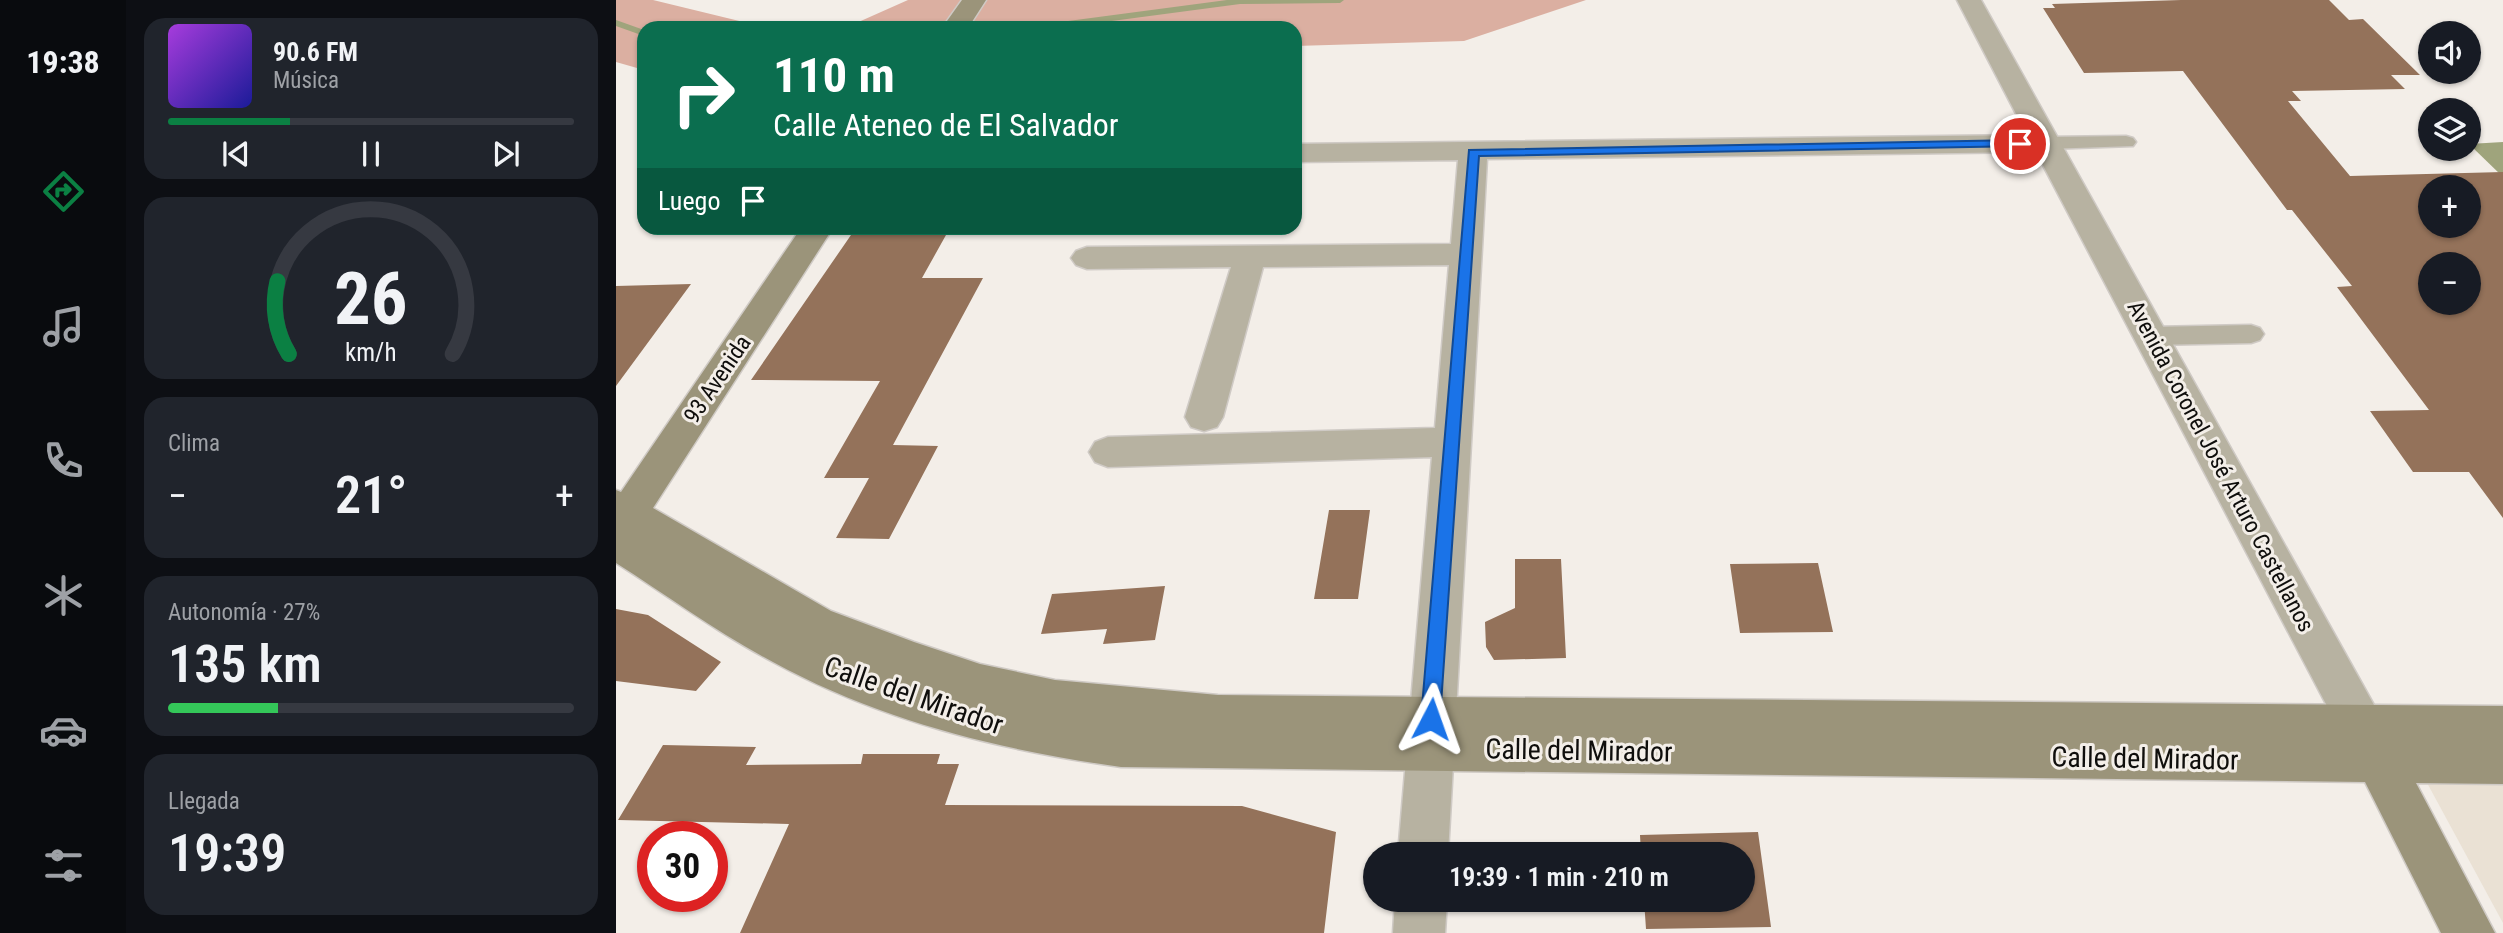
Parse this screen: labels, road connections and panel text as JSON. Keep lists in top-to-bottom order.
{
  "streets": {
    "main road": ["93 Avenida", "Avenida Coronel José Arturo Castellanos", "Calle del Mirador"]
  },
  "crossings": [
    ["93 Avenida", "Calle del Mirador"],
    ["Avenida Coronel José Arturo Castellanos", "Calle del Mirador"]
  ],
  "page": {
    "tabs": "19:38",
    "map_buttons": ["+", "−"],
    "turn": ["110 m", "Calle Ateneo de El Salvador"],
    "song": ["90.6 FM", "Música"],
    "then": "Luego",
    "tile": [
      "Clima",
      ["Autonomía · 27%", "135 km"],
      ["Llegada", "19:39"]
    ],
    "heat": ["−", "21°", "+"],
    "limit": "30",
    "trip": "19:39 · 1 min · 210 m",
    "gauge": ["26", "km/h"]
  }
}
